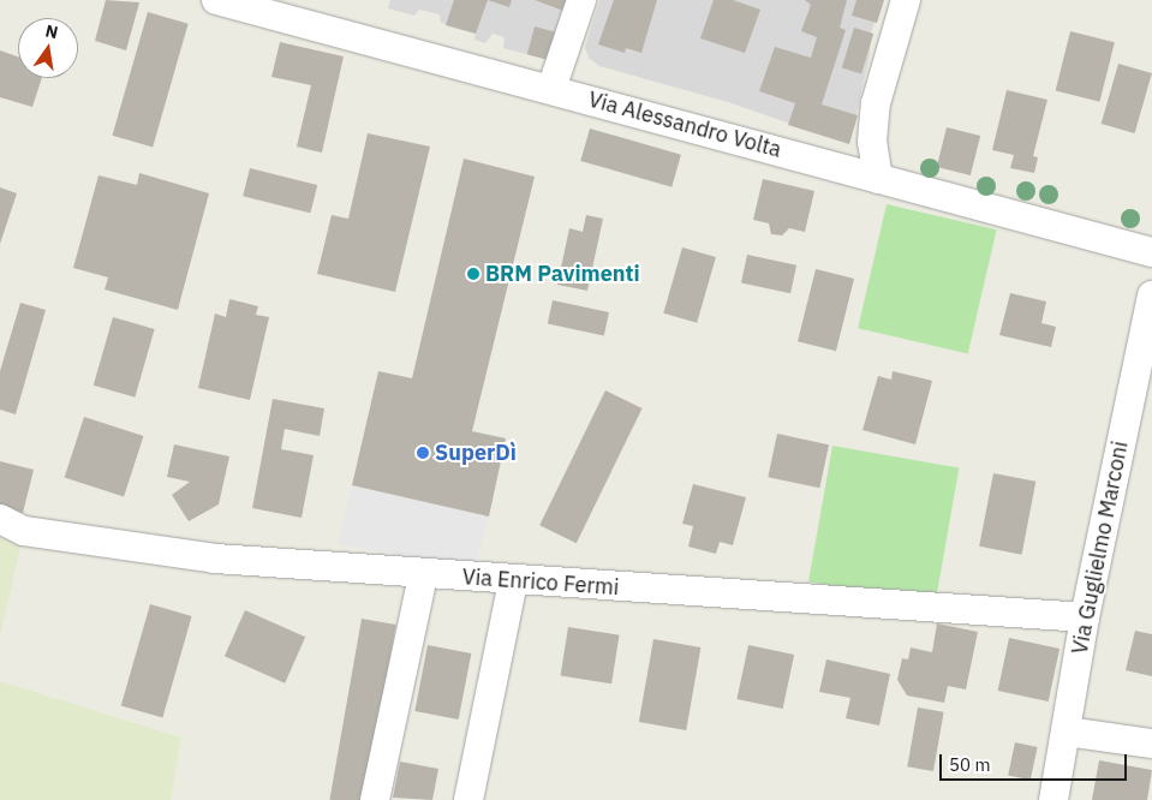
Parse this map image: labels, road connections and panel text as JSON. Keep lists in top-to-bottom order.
{
  "streets": {
    "street": ["Via Alessandro Volta", "Via Guglielmo Marconi", "Via Enrico Fermi"]
  },
  "crossings": [
    ["Via Guglielmo Marconi", "Via Enrico Fermi"]
  ],
  "places": ["BRM Pavimenti", "SuperDì"],
  "scale_bar": "50 m",
  "north": "top"
}
